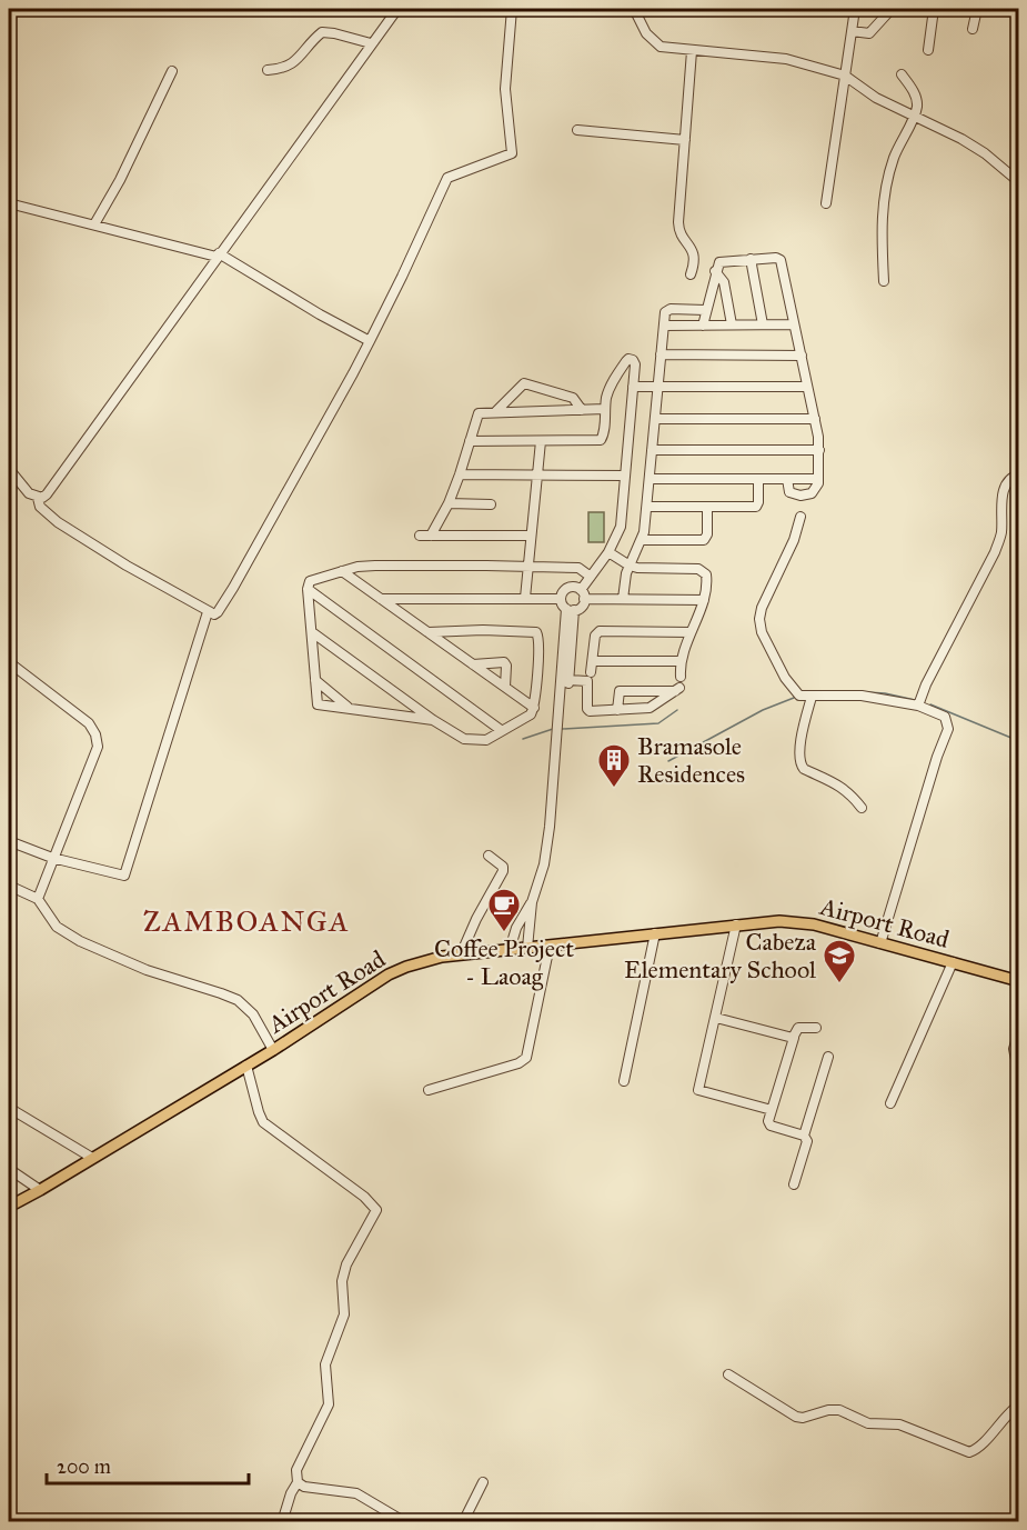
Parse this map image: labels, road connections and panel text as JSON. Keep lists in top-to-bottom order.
{
  "streets": {
    "main road": ["Airport Road"]
  },
  "districts": ["ZAMBOANGA"],
  "places": {
    "building": ["Bramasole Residences"],
    "cafe": ["Coffee Project - Laoag"],
    "school or university": ["Cabeza Elementary School"]
  },
  "scale_bar": "200 m"
}
